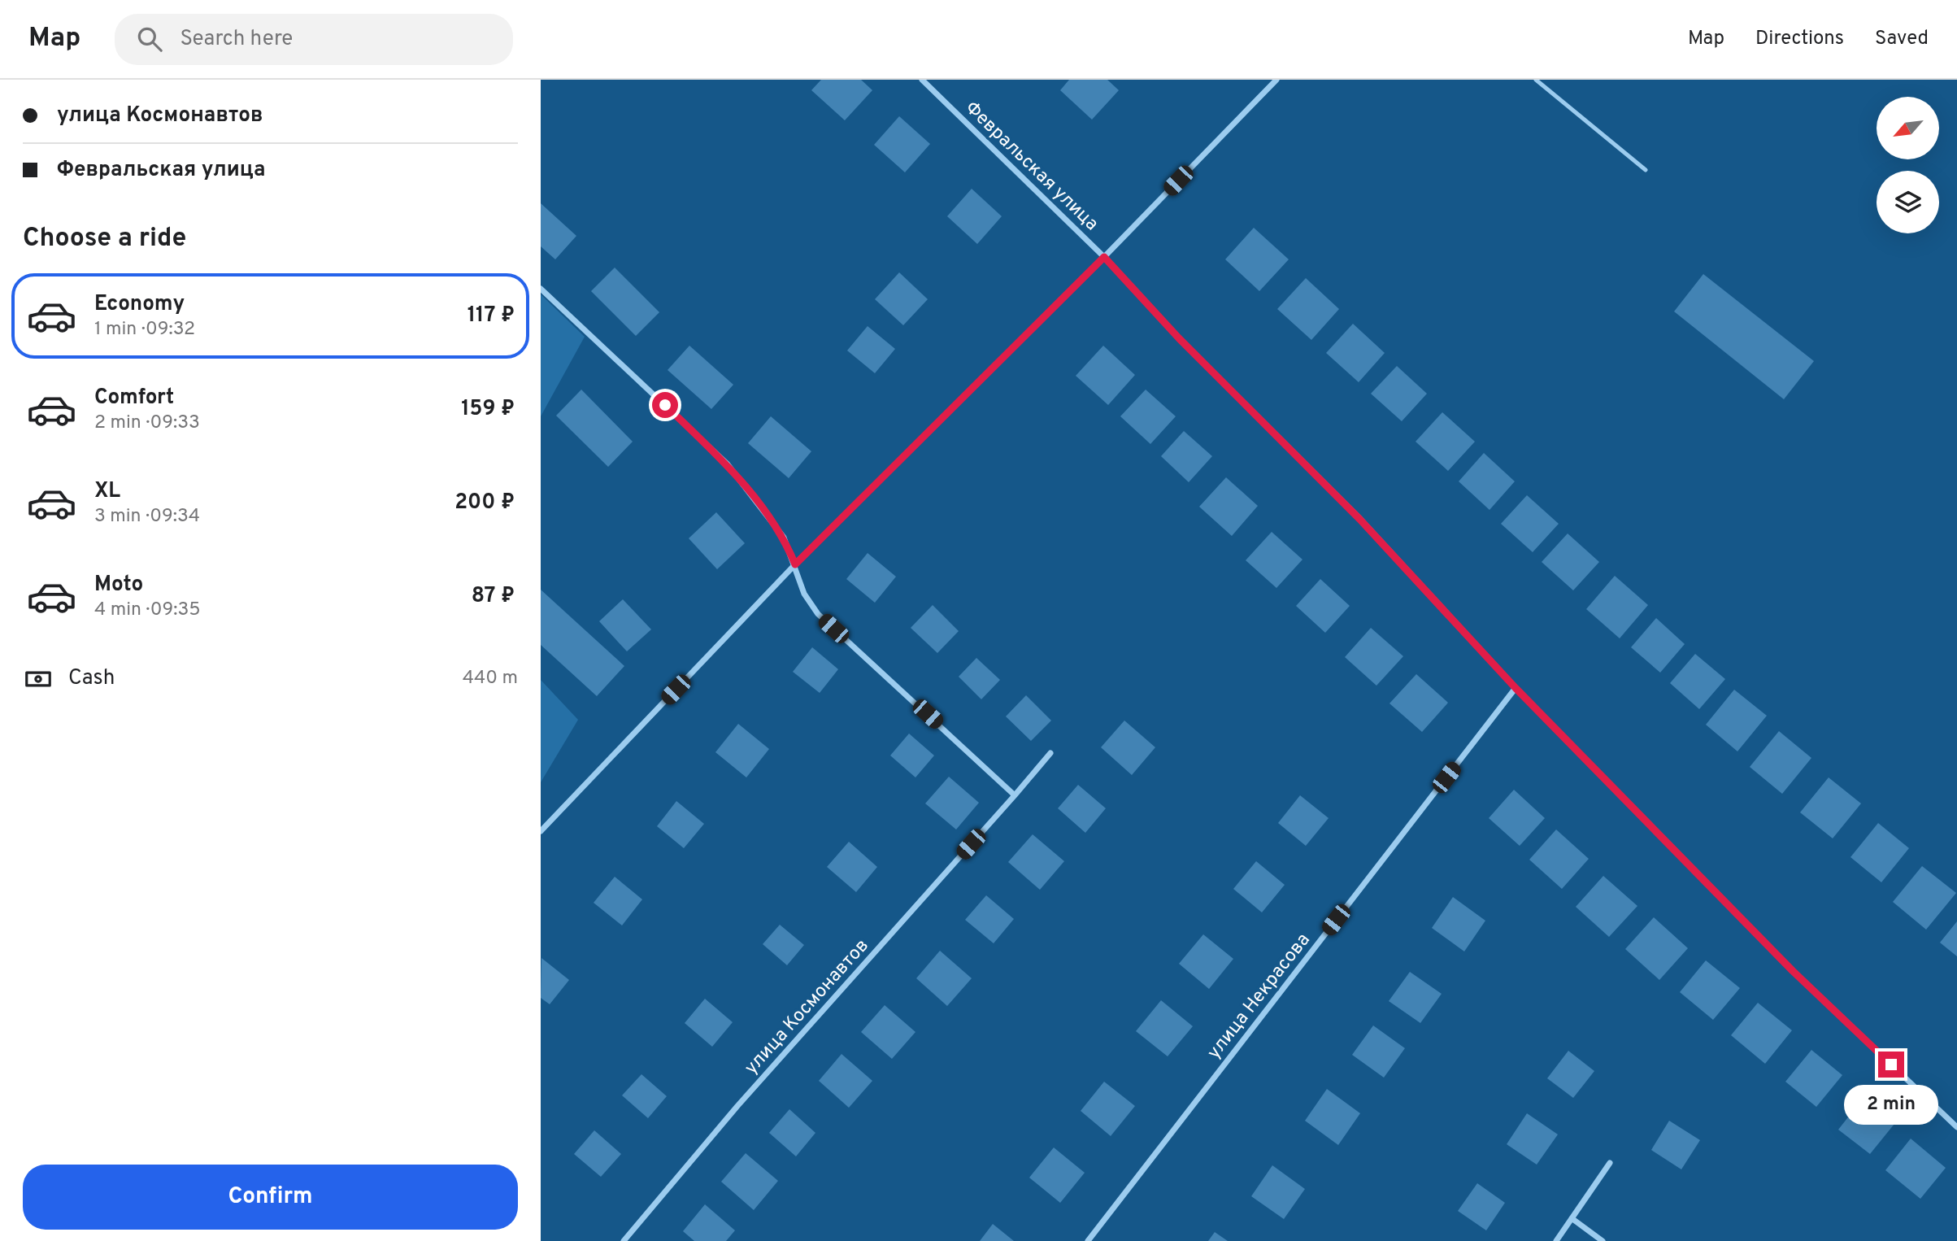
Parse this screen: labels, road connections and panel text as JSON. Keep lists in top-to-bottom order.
{
  "streets": {
    "street": ["Февральская улица", "улица Некрасова", "улица Космонавтов"]
  },
  "crossings": [
    ["Февральская улица", "улица Некрасова"]
  ],
  "north": "bottom left",
  "page": {
    "header": "Map",
    "search": "Search here",
    "nav": ["Map", "Directions", "Saved"],
    "banner": ["улица Космонавтов", "Февральская улица"],
    "heading": "Choose a ride",
    "list": [
      {
        "name": "Economy",
        "note": "1 min · 09:32",
        "value": "117 ₽"
      },
      {
        "name": "Comfort",
        "note": "2 min · 09:33",
        "value": "159 ₽"
      },
      {
        "name": "XL",
        "note": "3 min · 09:34",
        "value": "200 ₽"
      },
      {
        "name": "Moto",
        "note": "4 min · 09:35",
        "value": "87 ₽"
      }
    ],
    "pay": ["Cash", "440 m"],
    "bubble": "2 min",
    "buttons": "Confirm"
  }
}
